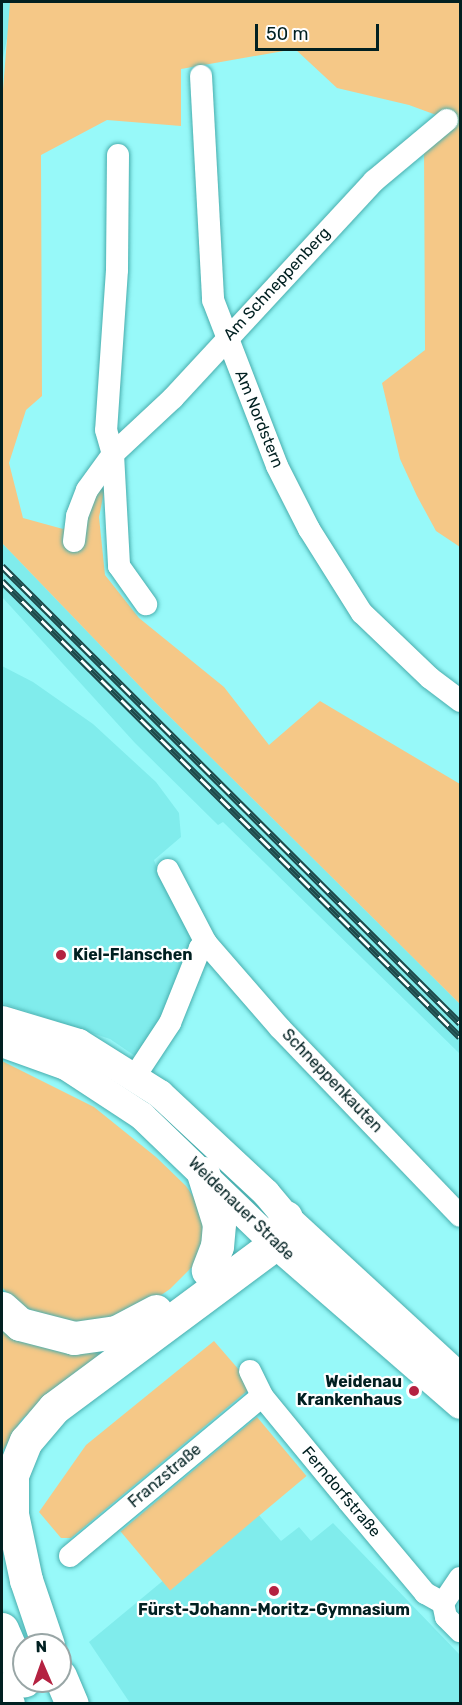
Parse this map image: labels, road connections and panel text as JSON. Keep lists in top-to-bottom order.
{
  "streets": {
    "main road": ["Weidenauer Straße"],
    "street": [
      "Am Schneppenberg",
      "Am Nordstern",
      "Schneppenkauten",
      "Franzstraße",
      "Ferndorfstraße"
    ]
  },
  "crossings": [
    ["Am Schneppenberg", "Am Nordstern"],
    ["Franzstraße", "Ferndorfstraße"]
  ],
  "places": ["Kiel-Flanschen", "Weidenau Krankenhaus", "Fürst-Johann-Moritz-Gymnasium"],
  "scale_bar": "50 m",
  "north": "top"
}
